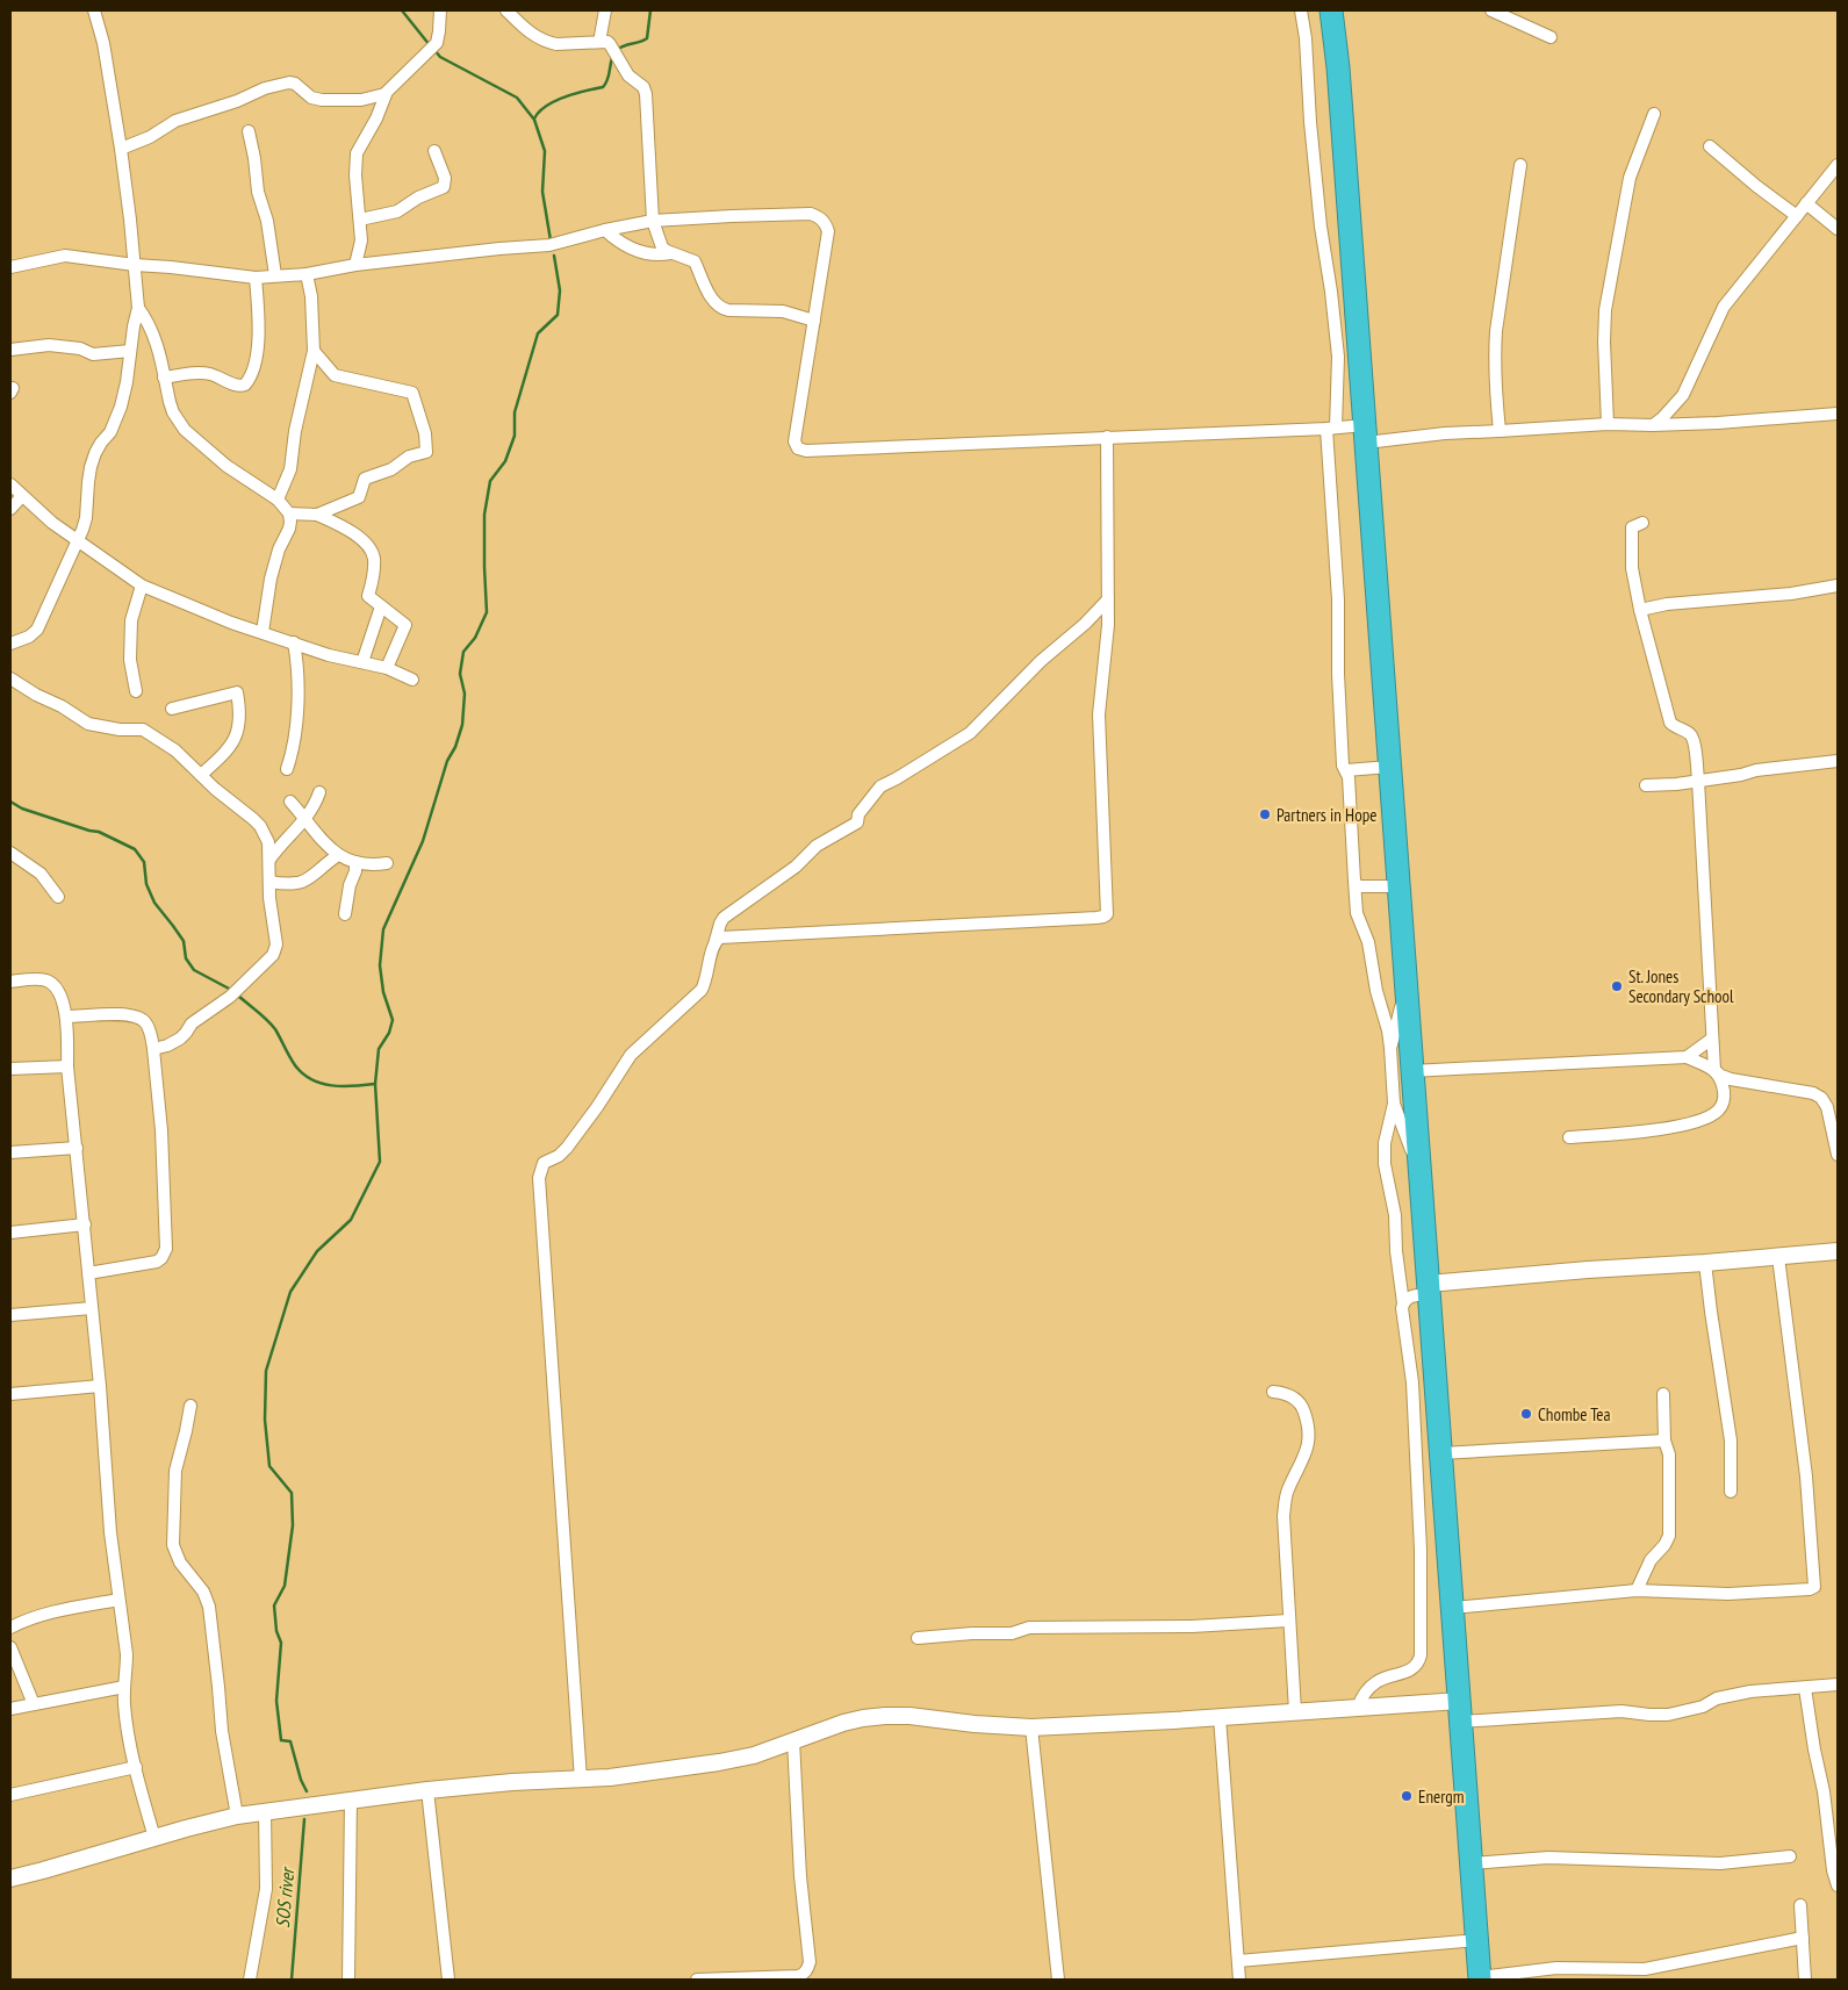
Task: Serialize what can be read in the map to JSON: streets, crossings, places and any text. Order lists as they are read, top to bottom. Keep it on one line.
{"water":["SOS river"],"places":["Partners in Hope","St. Jones Secondary School","Chombe Tea","Energm"]}
